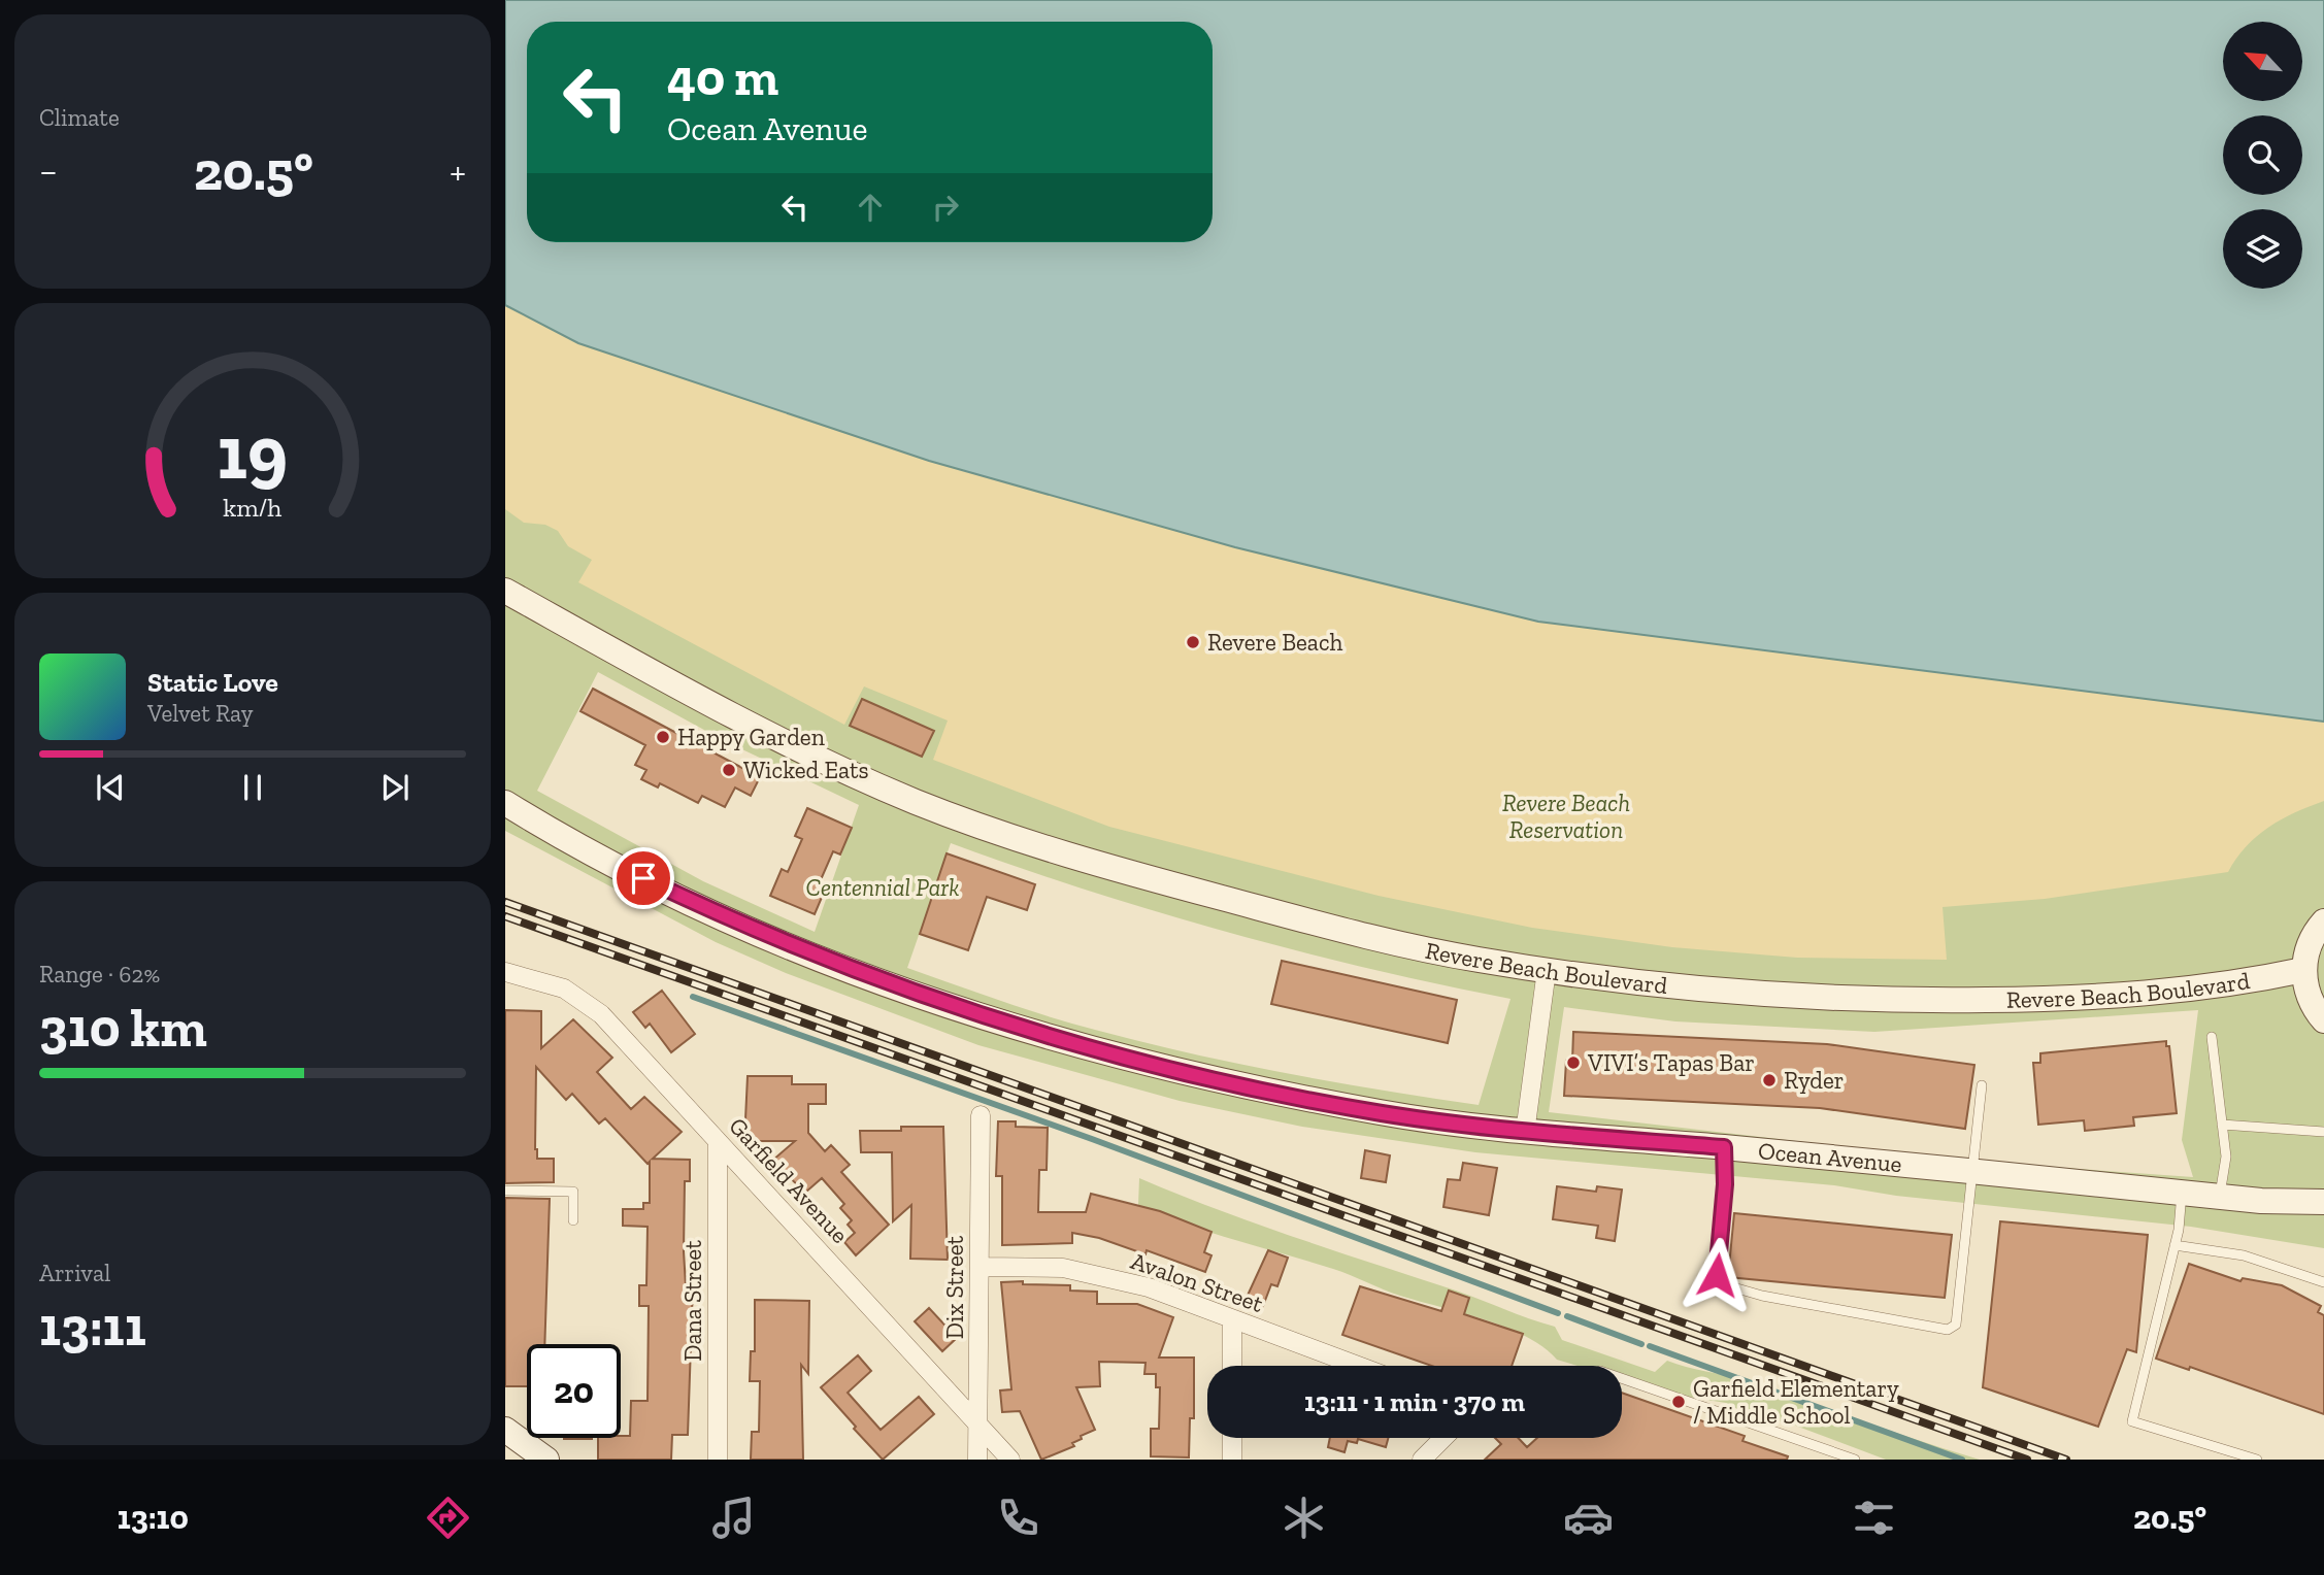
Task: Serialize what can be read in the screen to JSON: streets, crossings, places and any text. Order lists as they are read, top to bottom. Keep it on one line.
{"streets":{"main road":["Revere Beach Boulevard","Ocean Avenue"],"street":["Garfield Avenue","Avalon Street","Dix Street","Dana Street"]},"crossings":[["Garfield Avenue","Dix Street"],["Garfield Avenue","Dana Street"],["Avalon Street","Dix Street"]],"parks":["Revere Beach Reservation","Centennial Park"],"places":["Revere Beach","Happy Garden","Wicked Eats","VIVI’s Tapas Bar","Ryder","Garfield Elementary / Middle School"],"north":"top left","page":{"tile":["Climate",["Range · 62%","310 km"],["Arrival","13:11"]],"turn":["40 m","Ocean Avenue"],"heat":["−","20.5°","+"],"song":["Static Love","Velvet Ray"],"limit":"20","trip":"13:11 · 1 min · 370 m","tabs":["13:10","20.5°"],"gauge":["19","km/h"]}}
